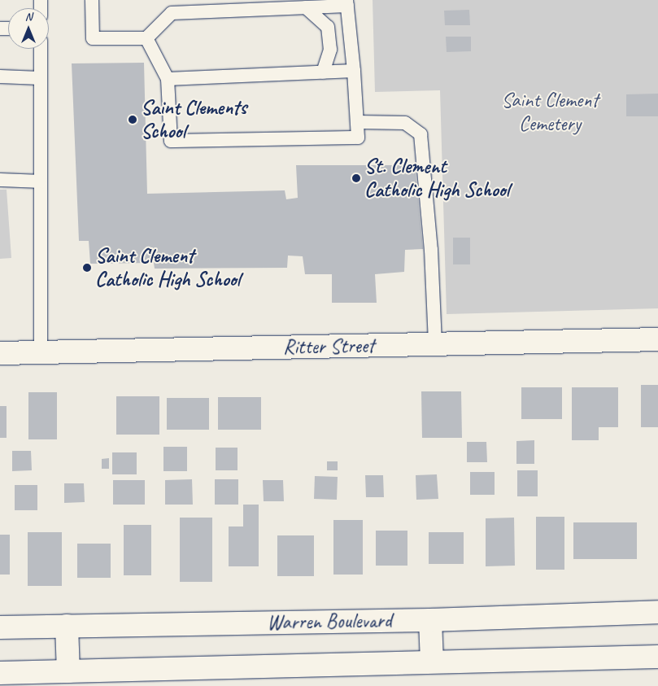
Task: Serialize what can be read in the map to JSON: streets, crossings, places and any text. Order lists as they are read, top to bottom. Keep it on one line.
{"streets":{"street":["Ritter Street","Warren Boulevard"]},"parks":["Saint Clement Cemetery"],"places":["Saint Clements School","St. Clement Catholic High School","Saint Clement Catholic High School"],"north":"top"}
